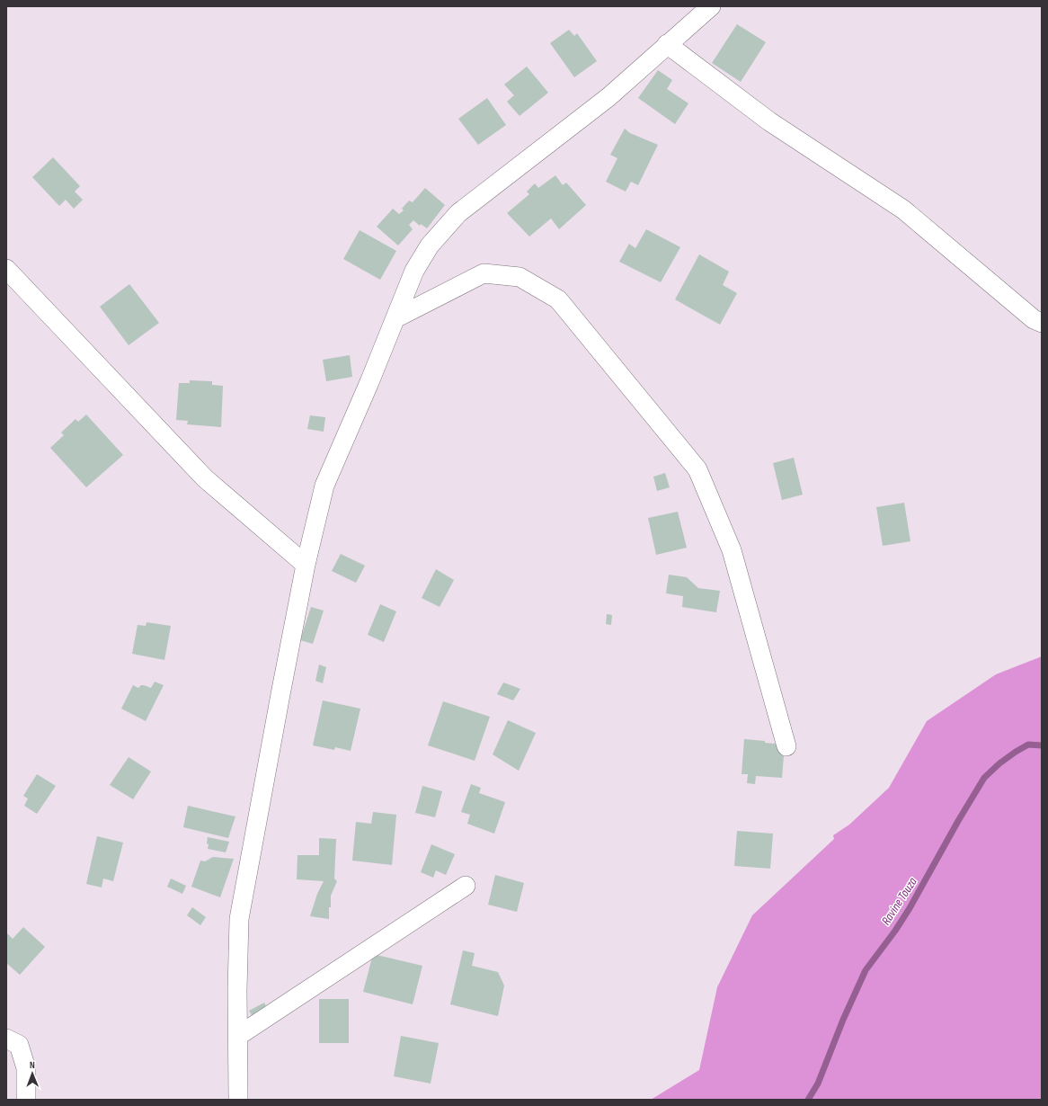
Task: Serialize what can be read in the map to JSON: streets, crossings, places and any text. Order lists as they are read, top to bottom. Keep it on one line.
{"water":["Ravine Touza"],"north":"top"}
